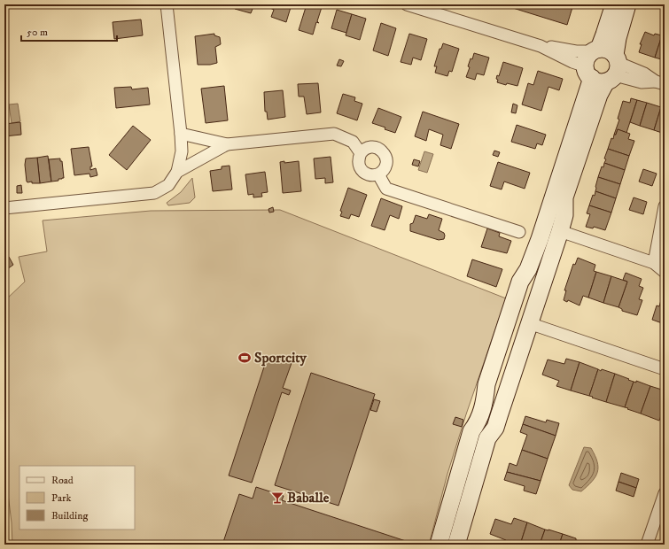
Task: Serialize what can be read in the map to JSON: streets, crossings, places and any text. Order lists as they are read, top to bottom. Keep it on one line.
{"places":{"sports":["Sportcity"],"bar":["Baballe"]},"legend":["Road","Park","Building"],"scale_bar":"50 m"}
